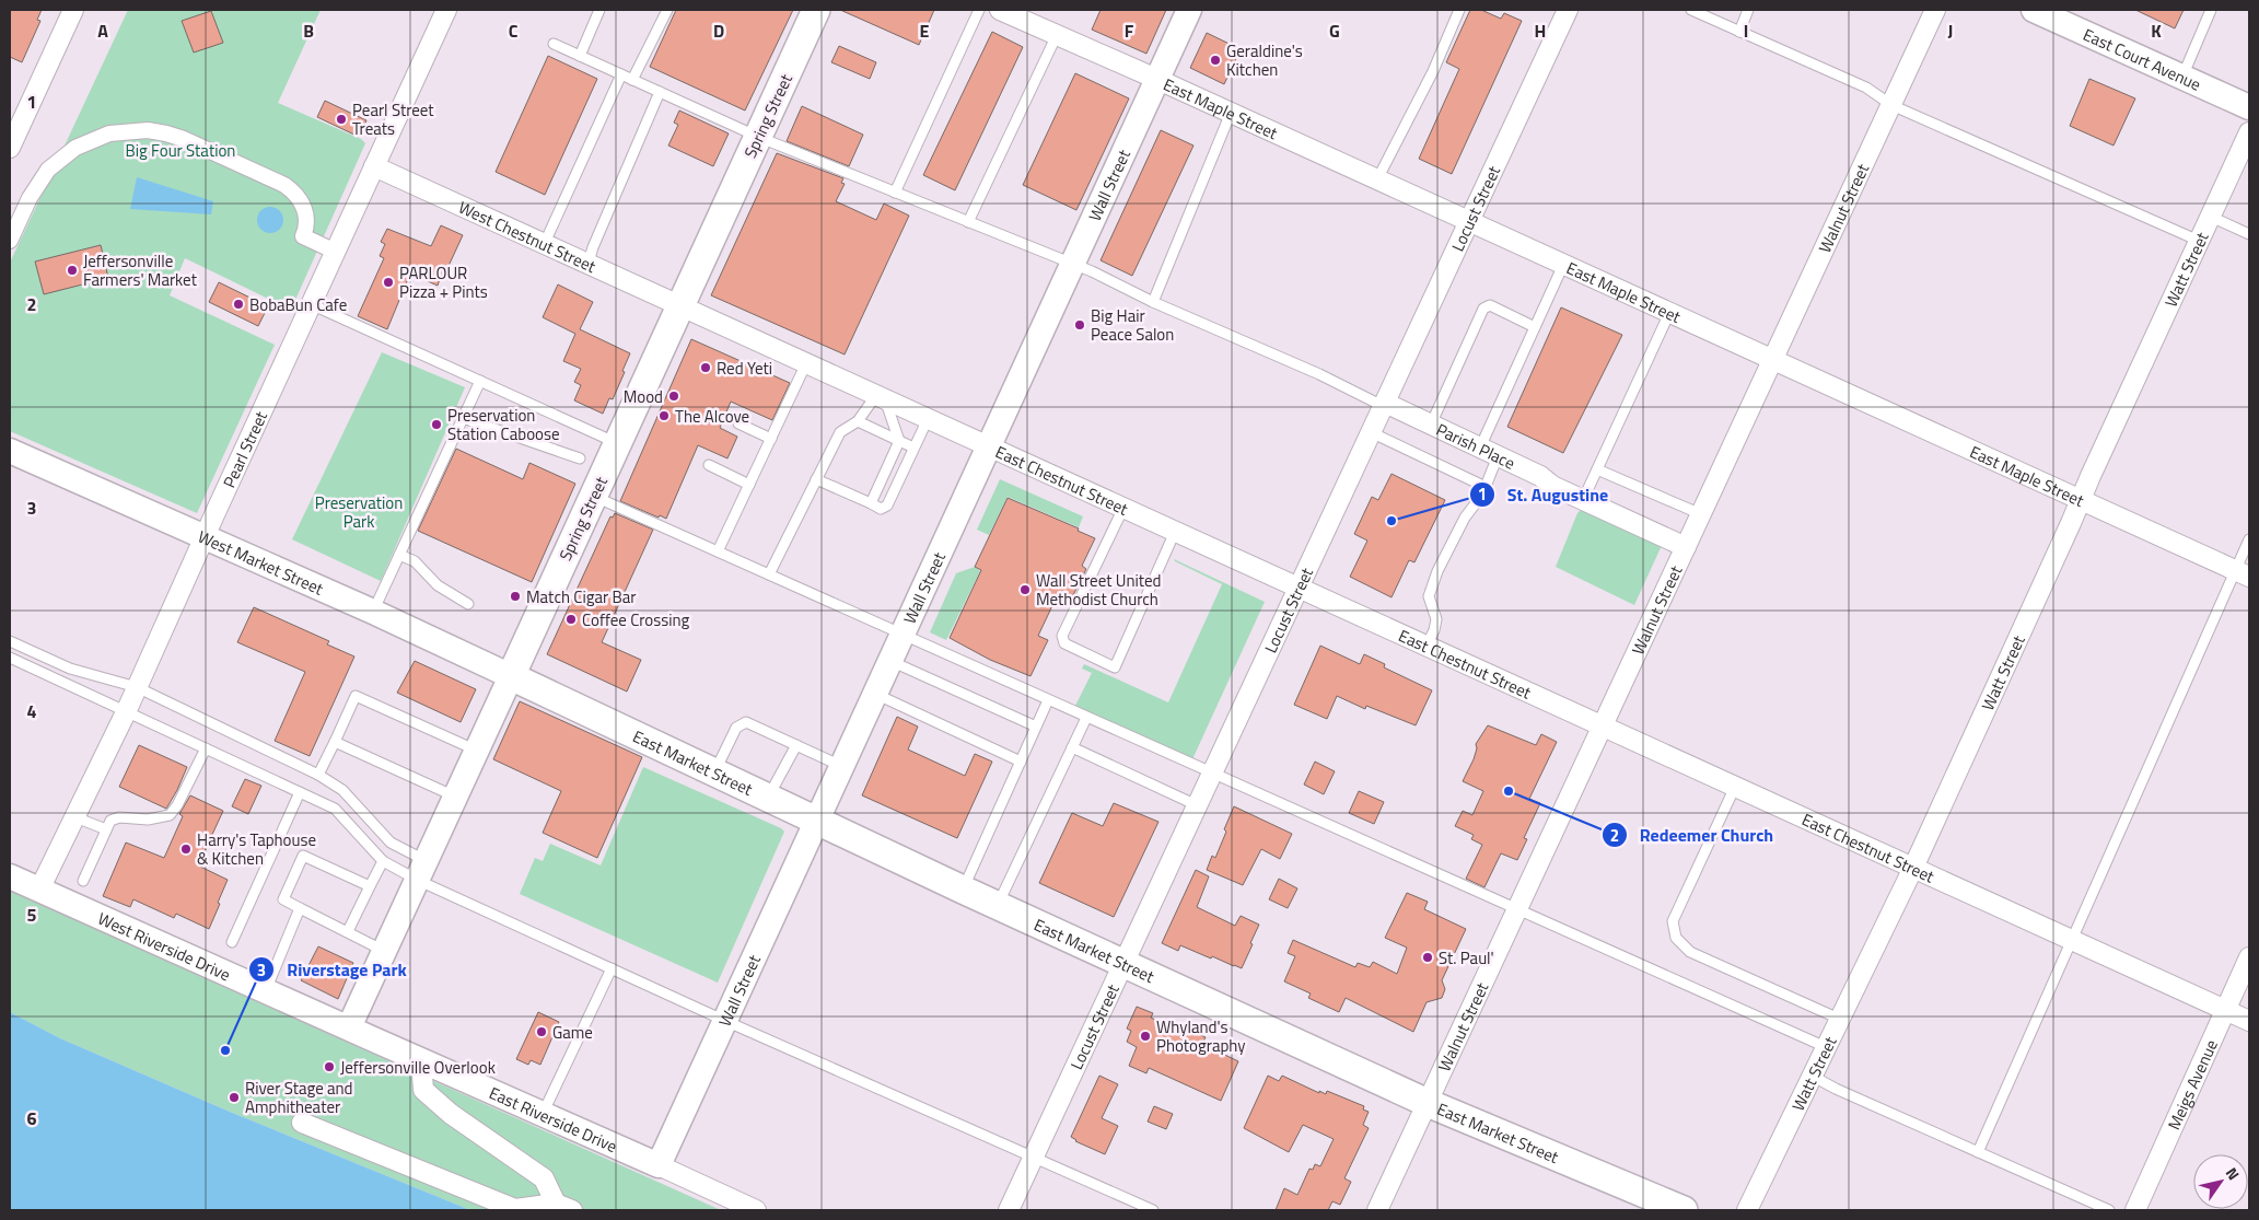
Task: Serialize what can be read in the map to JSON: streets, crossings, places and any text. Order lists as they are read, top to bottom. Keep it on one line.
{"streets":{"main road":["Spring Street","East Market Street"],"street":["East Court Avenue","East Maple Street","Wall Street","Locust Street","Walnut Street","West Chestnut Street","Watt Street","Parish Place","Pearl Street","East Chestnut Street","West Market Street","West Riverside Drive","Meigs Avenue","East Riverside Drive"]},"crossings":[["East Maple Street","Wall Street"],["East Maple Street","Locust Street"],["East Maple Street","Walnut Street"],["East Maple Street","Watt Street"],["Spring Street","West Chestnut Street"],["Spring Street","East Chestnut Street"],["Spring Street","West Market Street"],["Spring Street","East Market Street"],["Spring Street","West Riverside Drive"],["Spring Street","East Riverside Drive"],["Wall Street","East Chestnut Street"],["Wall Street","East Market Street"],["Wall Street","East Riverside Drive"],["Locust Street","Parish Place"],["Locust Street","East Chestnut Street"],["Locust Street","East Market Street"],["Walnut Street","Parish Place"],["Walnut Street","East Chestnut Street"],["Walnut Street","East Market Street"],["West Chestnut Street","Pearl Street"],["West Chestnut Street","East Chestnut Street"],["Watt Street","East Chestnut Street"],["Pearl Street","West Market Street"],["Pearl Street","West Riverside Drive"],["East Chestnut Street","Meigs Avenue"],["West Market Street","East Market Street"],["West Riverside Drive","East Riverside Drive"]],"parks":["Big Four Station","Preservation Park"],"places":["Geraldine's Kitchen","Pearl Street Treats","Jeffersonville Farmers' Market","PARLOUR Pizza + Pints","BobaBun Cafe","Big Hair Peace Salon","Red Yeti","Mood","The Alcove","Preservation Station Caboose","St. Augustine","Wall Street United Methodist Church","Match Cigar Bar","Coffee Crossing","Redeemer Church","Harry's Taphouse & Kitchen","St. Paul'","Game","Whyland's Photography","Riverstage Park","Jeffersonville Overlook","River Stage and Amphitheater"],"north":"top right","grid":{"columns":["A","B","C","D","E","F","G","H","I","J","K"],"rows":["1","2","3","4","5","6"]}}
